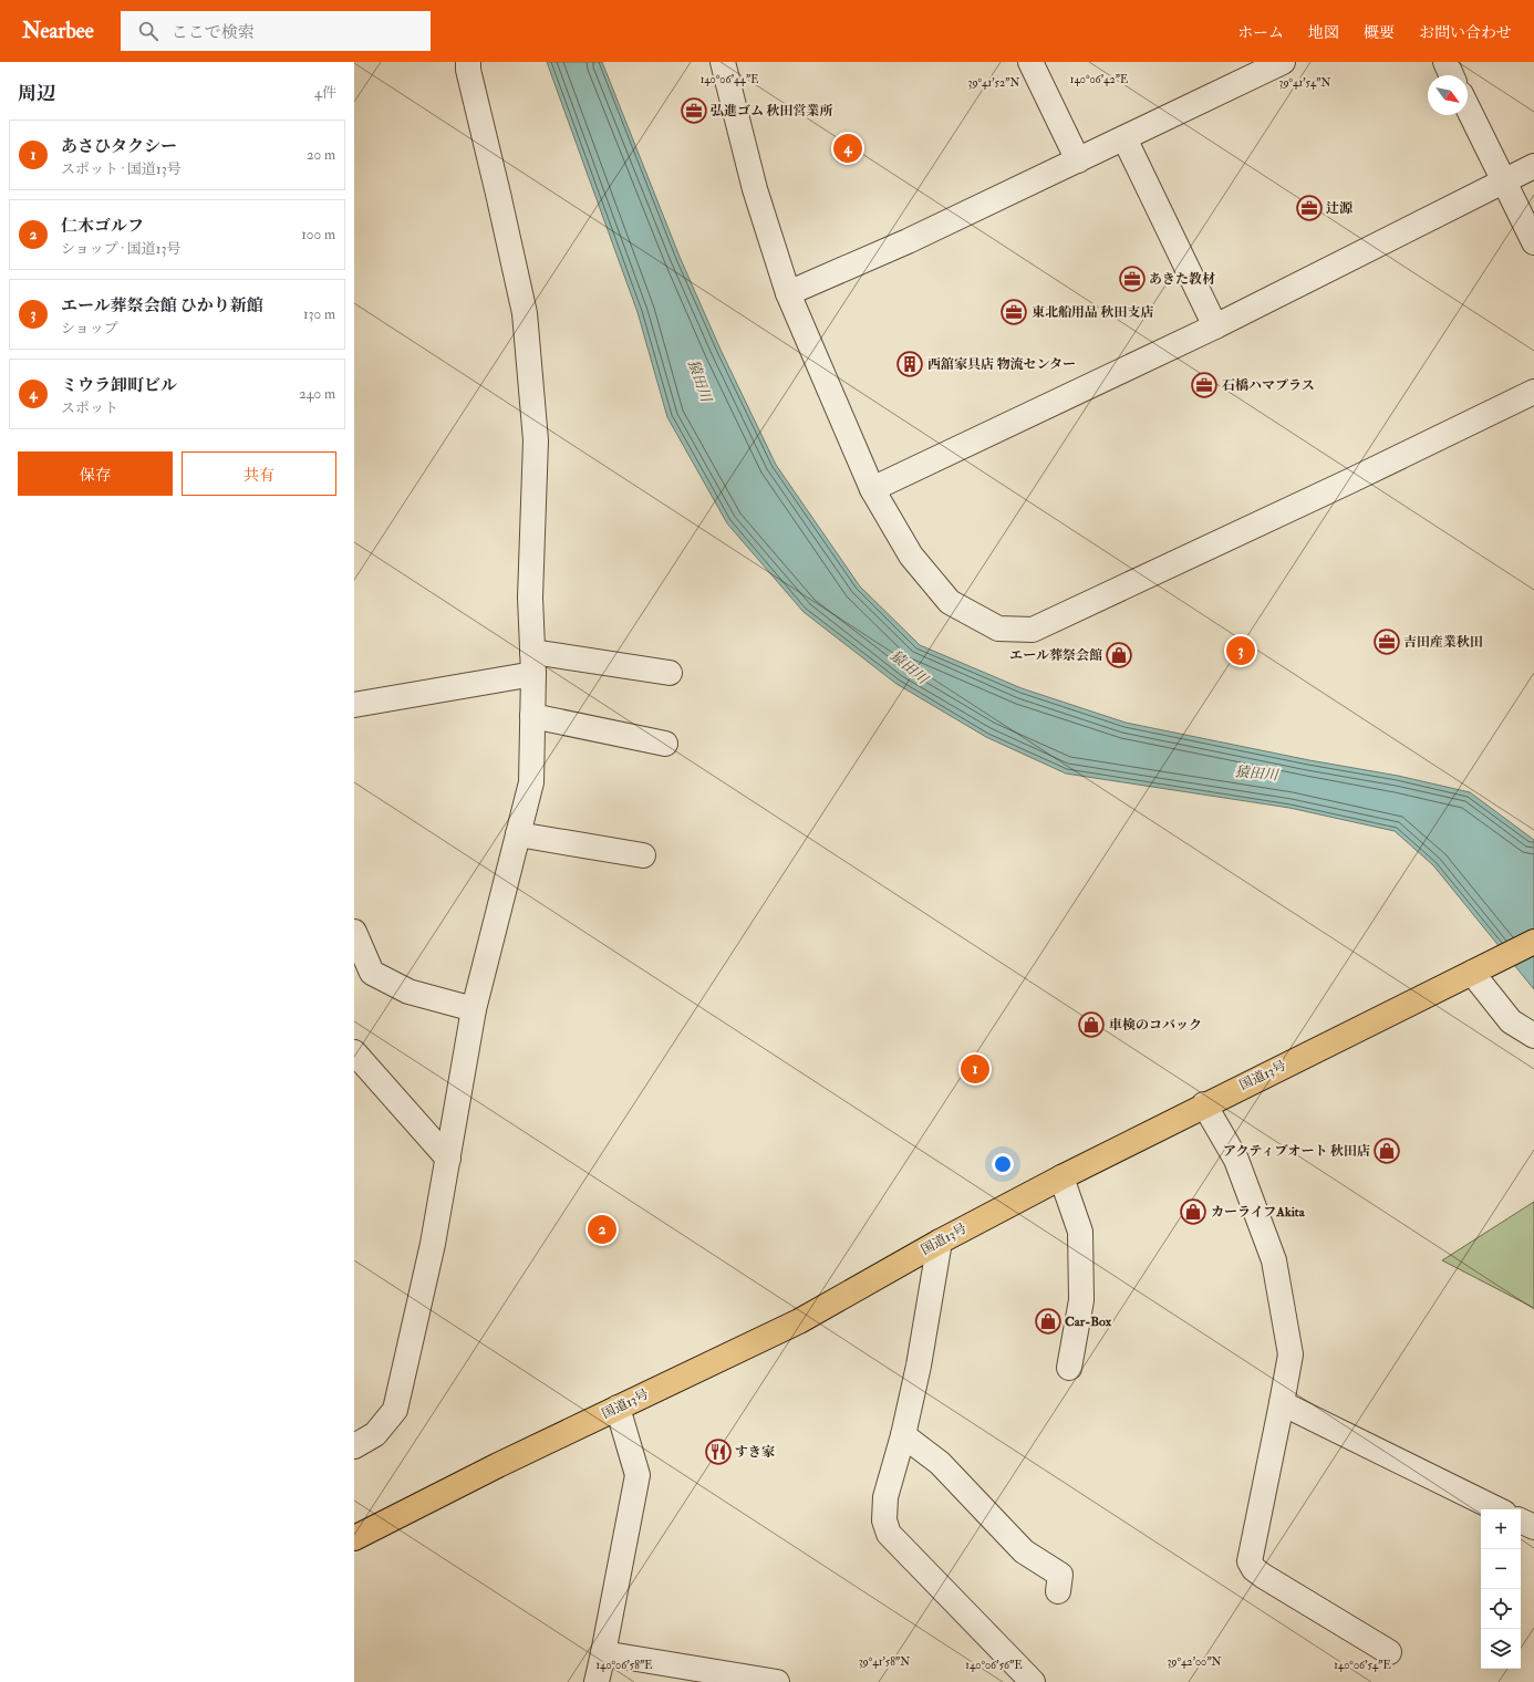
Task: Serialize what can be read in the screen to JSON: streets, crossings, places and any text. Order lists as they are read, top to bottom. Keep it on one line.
{"streets":{"highway":["国道13号"]},"water":["猿田川"],"places":{"office":["弘進ゴム 秋田営業所","辻源","あきた教材","東北船用品 秋田支店","石橋ハマプラス","吉田産業秋田"],"building":["西舘家具店 物流センター"],"shop":["エール葬祭会館","車検のコバック","アクティブオート 秋田店","カーライフAkita","Car-Box"],"restaurant":["すき家"]},"north":"bottom right","page":{"header":"Nearbee","search":"ここで検索","nav":["ホーム","地図","概要","お問い合わせ"],"heading":["周辺","4件"],"list":[{"mark":"1","name":"あさひタクシー","note":"スポット · 国道13号","value":"20 m"},{"mark":"2","name":"仁木ゴルフ","note":"ショップ · 国道13号","value":"100 m"},{"mark":"3","name":"エール葬祭会館 ひかり新館","note":"ショップ","value":"130 m"},{"mark":"4","name":"ミウラ卸町ビル","note":"スポット","value":"240 m"}],"pins":["4","3","1","2"],"buttons":["保存","共有"],"map_buttons":["+","−"]},"coordinates":["140°06'44\"E","140°06'42\"E","39°41'52\"N","39°41'54\"N","39°41'58\"N","39°42'00\"N","140°06'58\"E","140°06'56\"E","140°06'54\"E"]}
